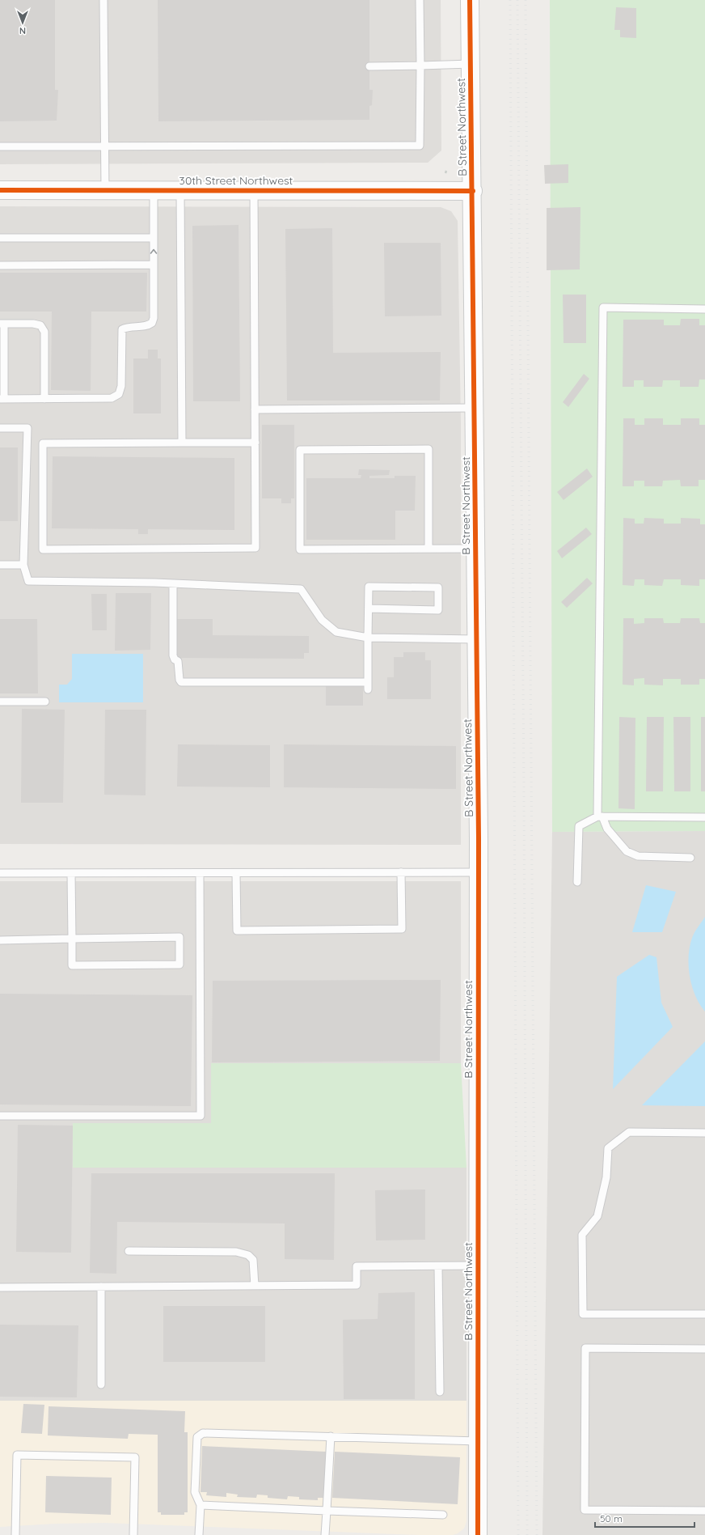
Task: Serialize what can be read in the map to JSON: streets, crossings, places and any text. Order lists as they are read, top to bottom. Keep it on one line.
{"streets":{"street":["B Street Northwest","30th Street Northwest"]},"crossings":[["B Street Northwest","30th Street Northwest"]],"scale_bar":"50 m","north":"bottom"}
